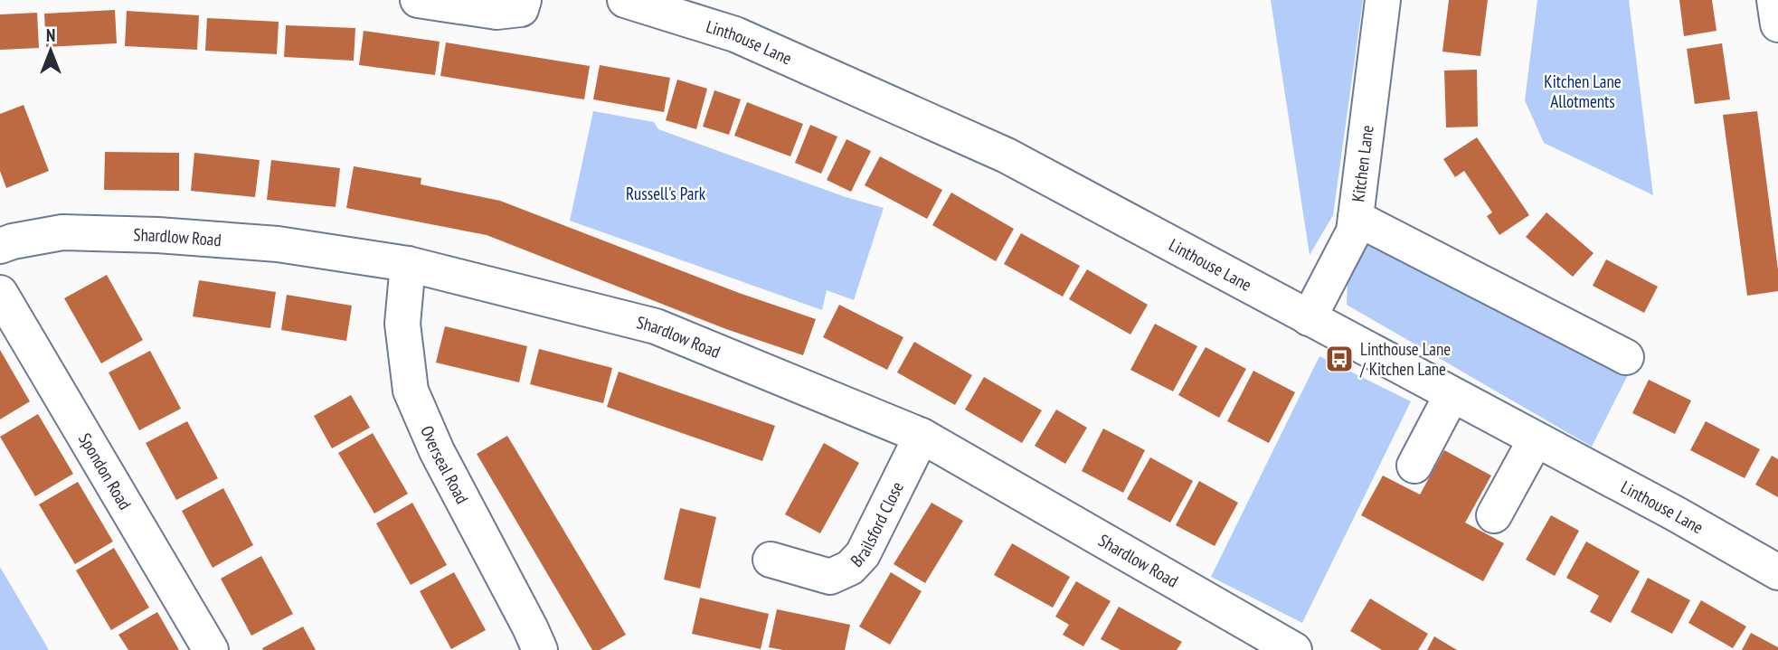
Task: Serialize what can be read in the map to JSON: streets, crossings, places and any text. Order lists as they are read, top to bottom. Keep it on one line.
{"streets":{"street":["Linthouse Lane","Kitchen Lane","Shardlow Road","Overseal Road","Spondon Road","Brailsford Close"]},"crossings":[["Linthouse Lane","Kitchen Lane"],["Shardlow Road","Overseal Road"],["Shardlow Road","Brailsford Close"]],"parks":["Kitchen Lane Allotments","Russell's Park"],"places":{"bus stop":["Linthouse Lane / Kitchen Lane"]},"north":"top"}
